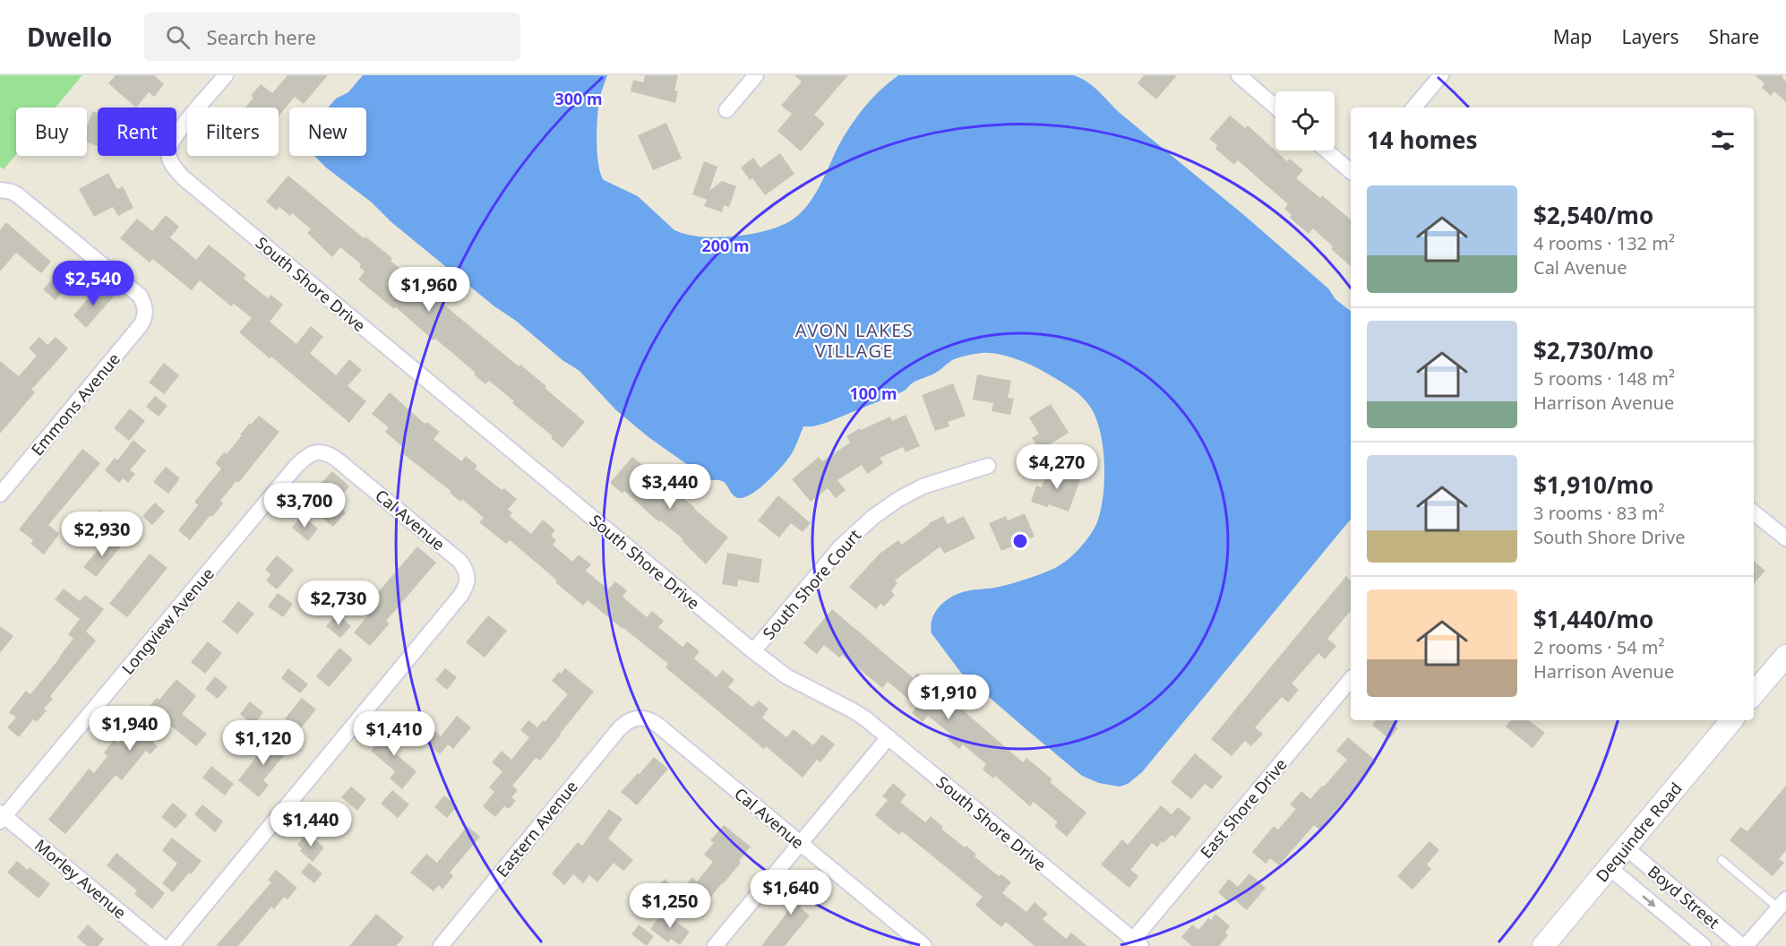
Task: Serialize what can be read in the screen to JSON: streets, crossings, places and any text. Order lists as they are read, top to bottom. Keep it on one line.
{"streets":{"main road":["Dequindre Road"],"street":["South Shore Drive","Emmons Avenue","Cal Avenue","South Shore Court","Longview Avenue","East Shore Drive","Eastern Avenue","Morley Avenue","Boyd Street"]},"crossings":[["South Shore Drive","South Shore Court"],["South Shore Drive","East Shore Drive"],["Cal Avenue","Longview Avenue"],["Cal Avenue","Eastern Avenue"],["Longview Avenue","Morley Avenue"],["Dequindre Road","Boyd Street"]],"districts":["AVON LAKES VILLAGE"],"page":{"header":"Dwello","search":"Search here","nav":["Map","Layers","Share"],"chip":["Buy","Rent","Filters","New"],"heading":"14 homes","list":[{"name":"$2,540/mo","note":"4 rooms · 132 m² · Cal Avenue"},{"name":"$2,730/mo","note":"5 rooms · 148 m² · Harrison Avenue"},{"name":"$1,910/mo","note":"3 rooms · 83 m² · South Shore Drive"},{"name":"$1,440/mo","note":"2 rooms · 54 m² · Harrison Avenue"}],"price":["$2,540","$1,960","$4,270","$3,440","$3,700","$2,930","$2,730","$1,910","$1,940","$1,410","$1,120","$1,440","$1,640","$1,250"]},"rings":["300 m","200 m","100 m"]}
